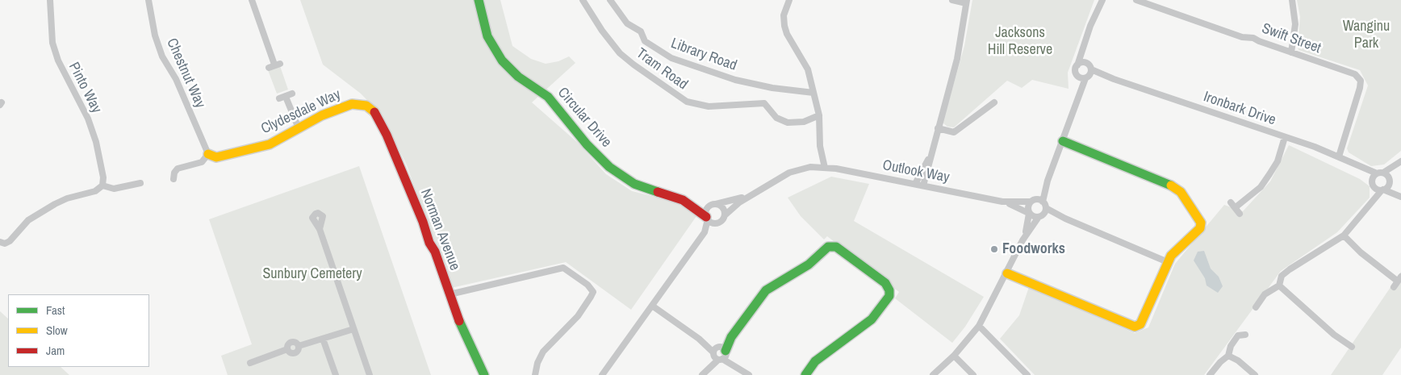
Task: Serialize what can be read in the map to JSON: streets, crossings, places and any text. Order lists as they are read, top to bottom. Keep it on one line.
{"streets":{"street":["Swift Street","Library Road","Tram Road","Chestnut Way","Pinto Way","Ironbark Drive","Clydesdale Way","Circular Drive","Outlook Way","Norman Avenue"]},"crossings":[["Swift Street","Ironbark Drive"],["Chestnut Way","Clydesdale Way"],["Clydesdale Way","Norman Avenue"],["Circular Drive","Outlook Way"]],"parks":["Wanginu Park","Jacksons Hill Reserve","Sunbury Cemetery"],"places":["Foodworks"],"legend":["Fast","Slow","Jam"]}
